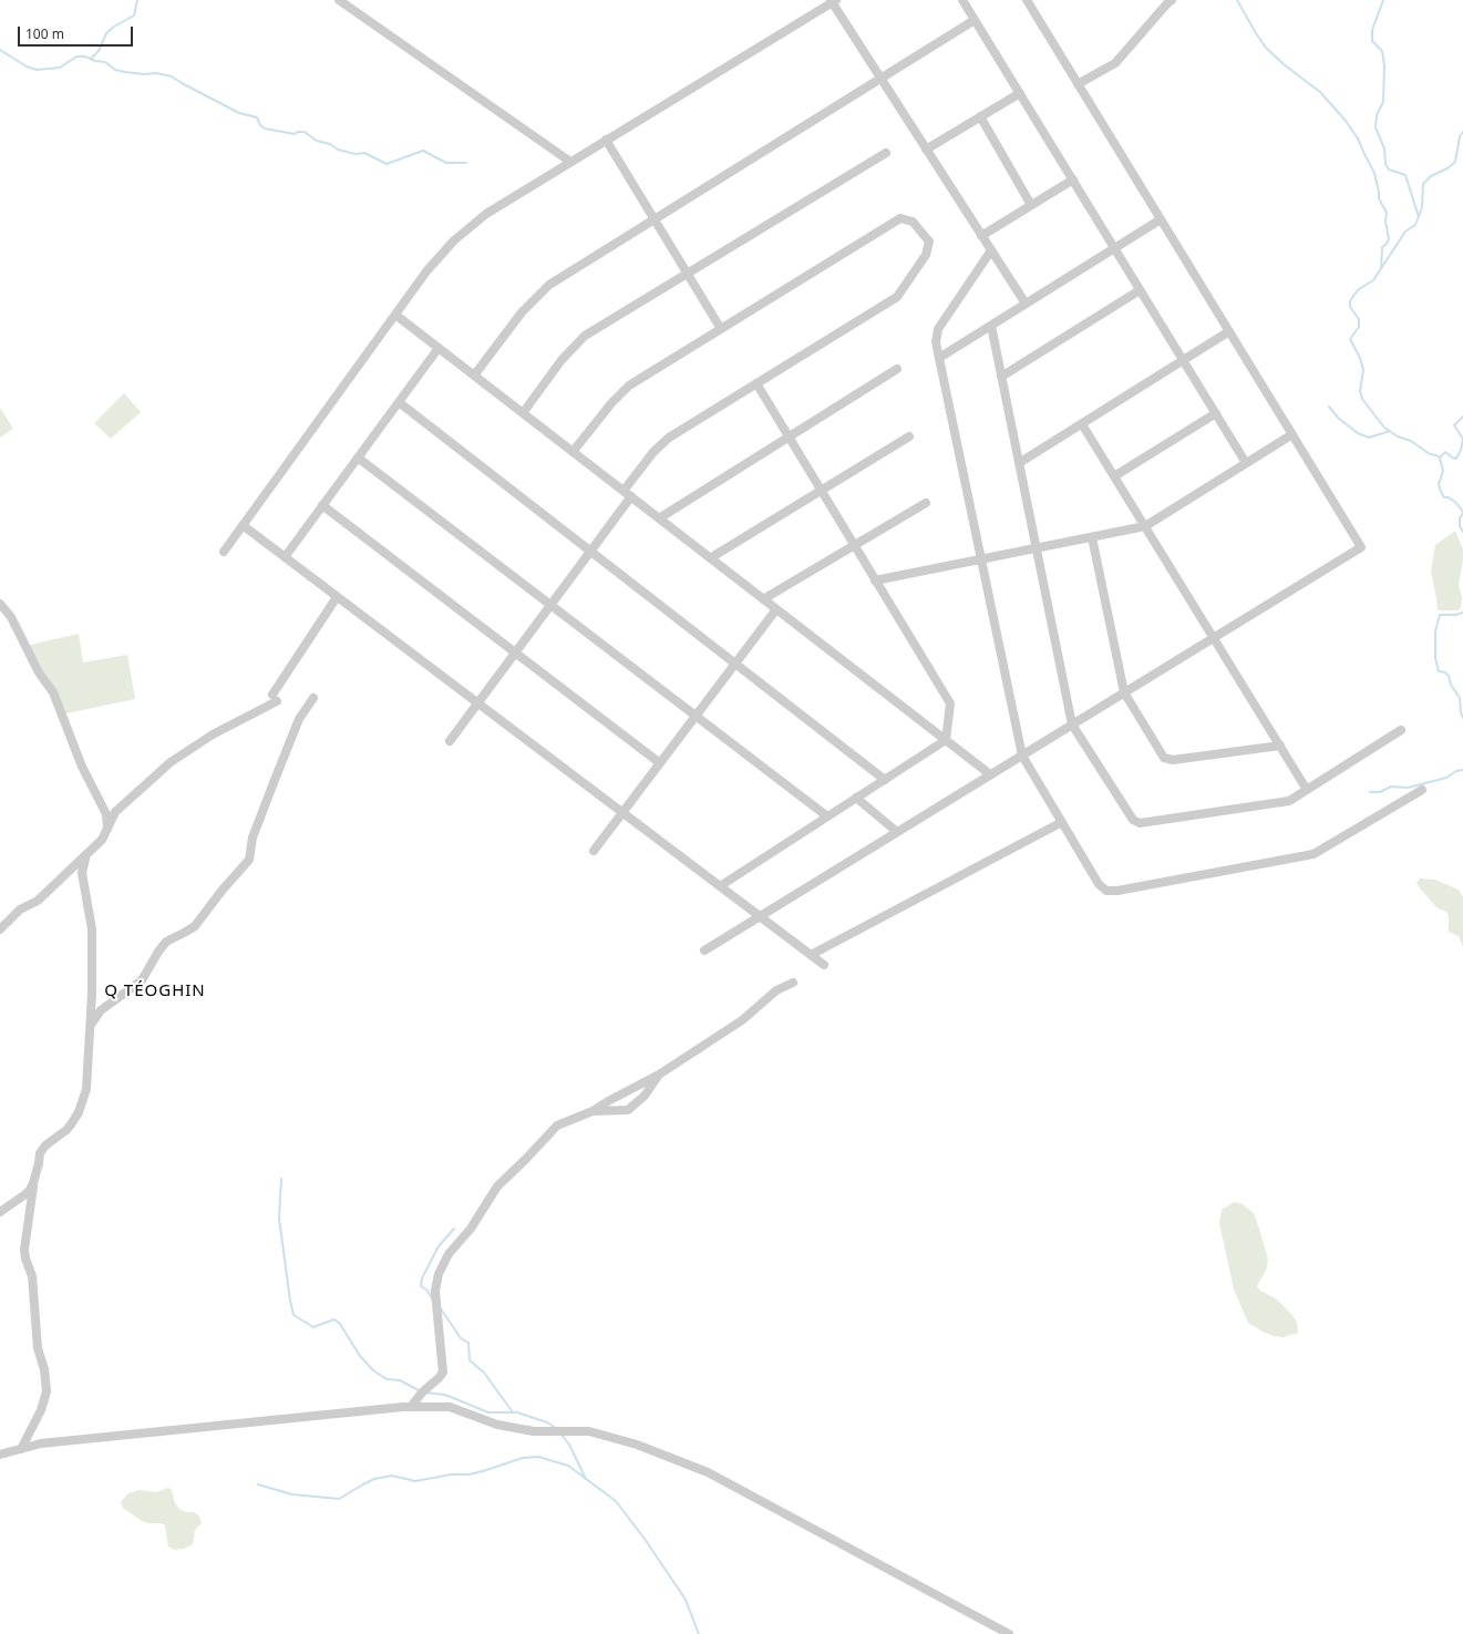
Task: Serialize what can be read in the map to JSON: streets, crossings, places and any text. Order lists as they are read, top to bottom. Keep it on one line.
{"districts":["Q TÉOGHIN"],"scale_bar":"100 m"}
